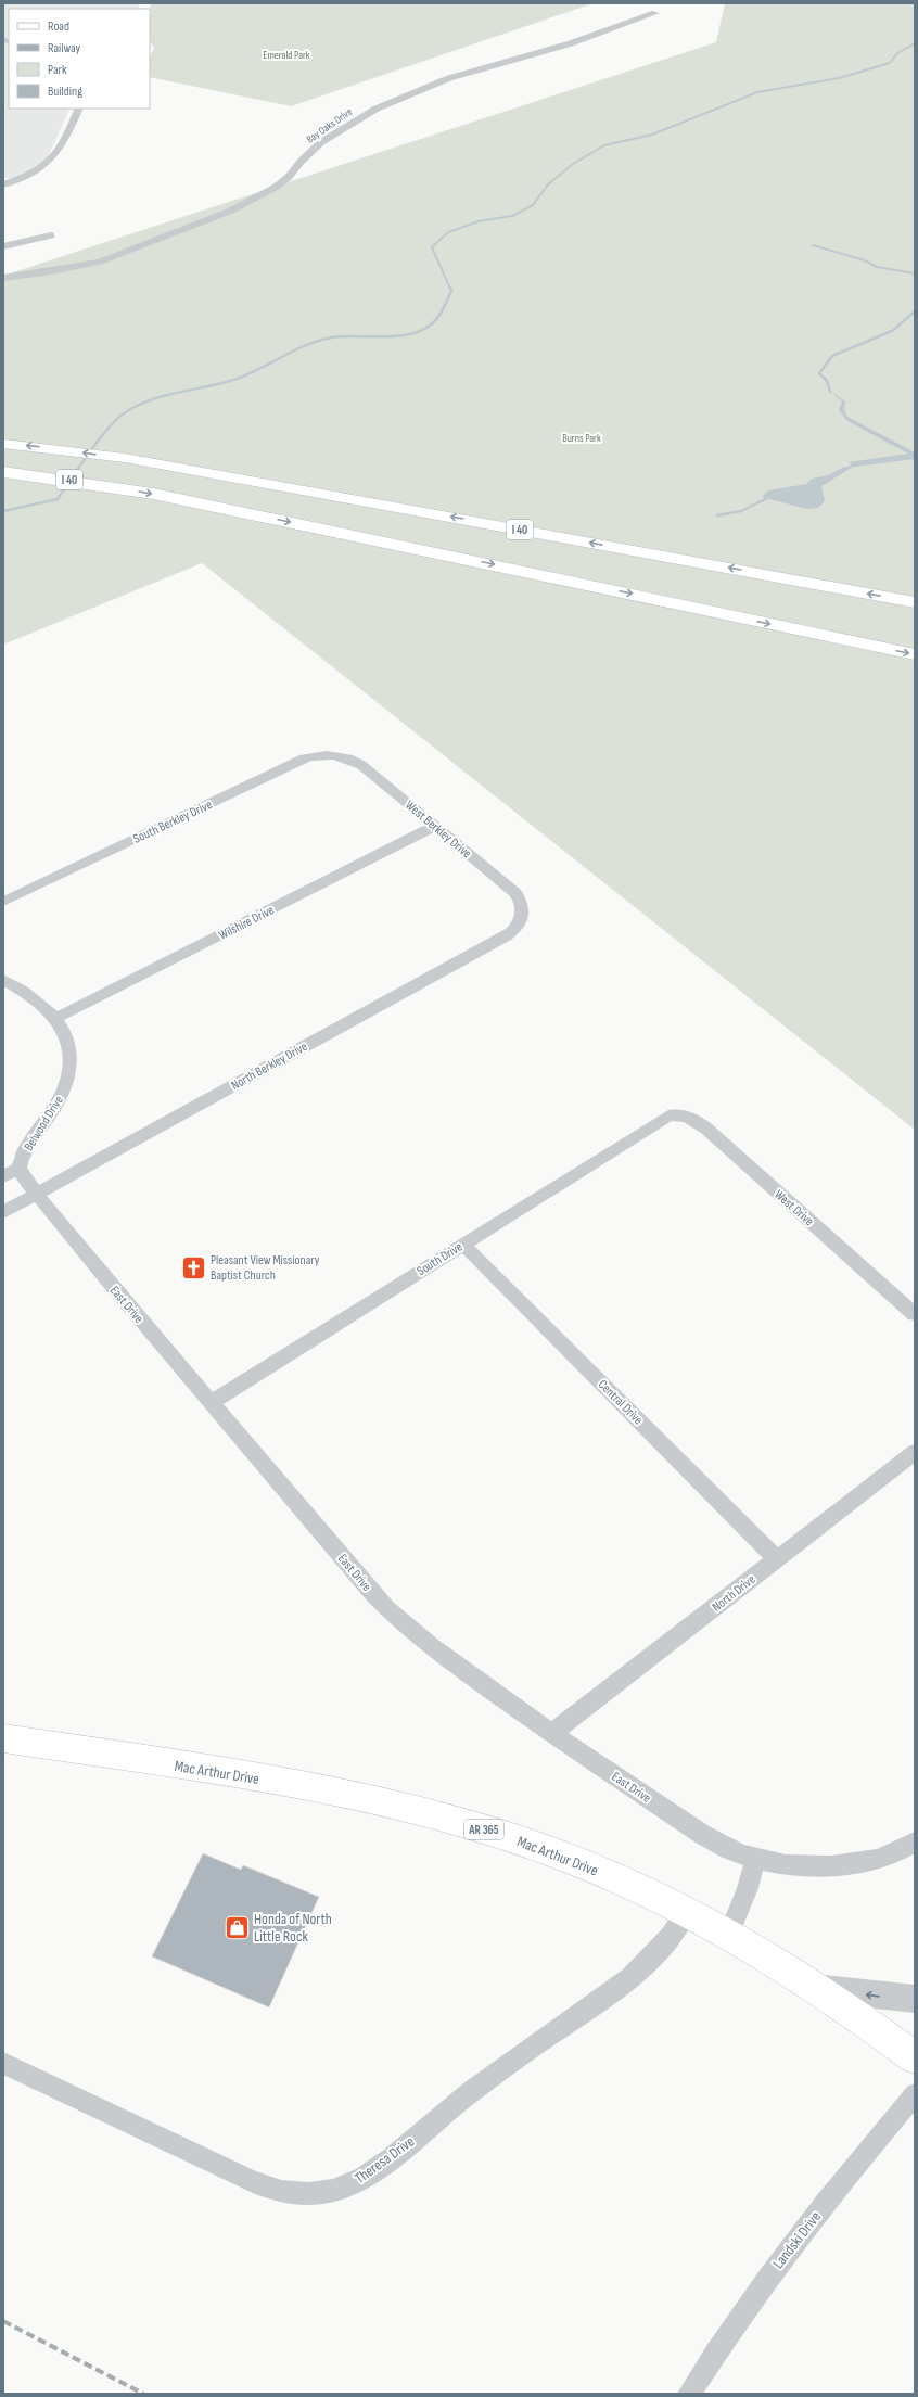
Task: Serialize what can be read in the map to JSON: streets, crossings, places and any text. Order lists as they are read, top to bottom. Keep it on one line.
{"streets":{"main road":["I 40","Mac Arthur Drive","AR 365"],"street":["Bay Oaks Drive","South Berkley Drive","West Berkley Drive","Wilshire Drive","North Berkley Drive","Belwood Drive","West Drive","South Drive","East Drive","Central Drive","North Drive","Theresa Drive","Landski Drive"]},"crossings":[["South Berkley Drive","West Berkley Drive"],["West Berkley Drive","Wilshire Drive"],["West Berkley Drive","North Berkley Drive"],["Wilshire Drive","Belwood Drive"],["North Berkley Drive","Belwood Drive"],["North Berkley Drive","East Drive"],["Belwood Drive","East Drive"],["West Drive","South Drive"],["South Drive","East Drive"],["South Drive","Central Drive"],["East Drive","North Drive"],["Central Drive","North Drive"],["Mac Arthur Drive","Theresa Drive"]],"parks":["Emerald Park","Burns Park"],"places":{"church":["Pleasant View Missionary Baptist Church"],"shop":["Honda of North Little Rock"]},"legend":["Road","Railway","Park","Building"]}
